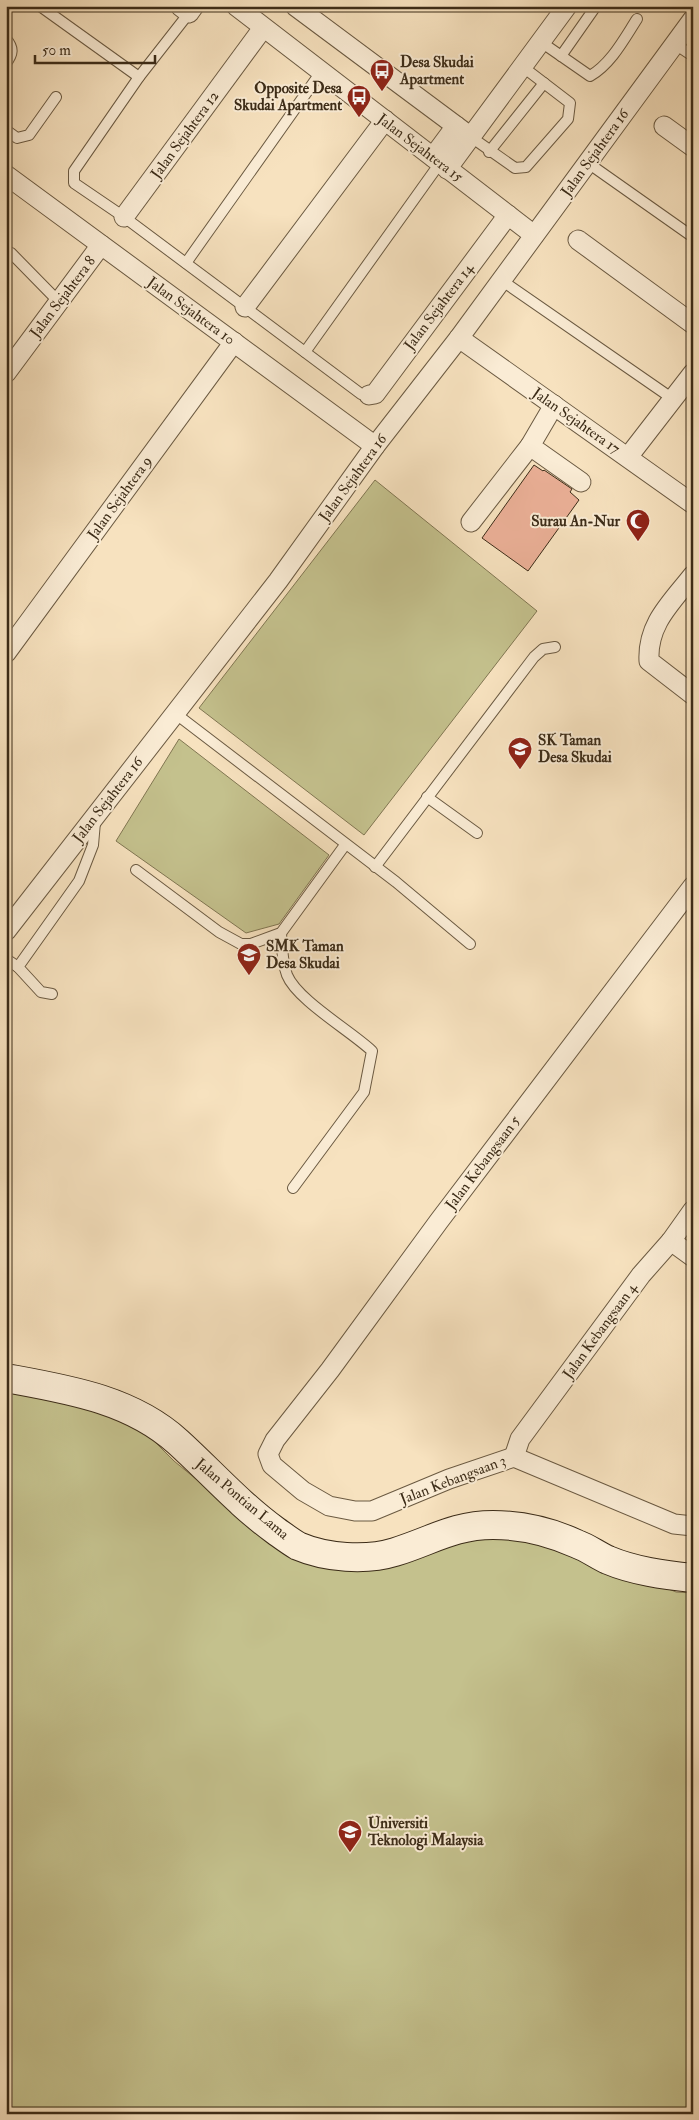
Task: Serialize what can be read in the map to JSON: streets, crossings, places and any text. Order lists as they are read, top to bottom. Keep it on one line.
{"streets":{"street":["Jalan Sejahtera 12","Jalan Sejahtera 15","Jalan Sejahtera 16","Jalan Sejahtera 8","Jalan Sejahtera 14","Jalan Sejahtera 10","Jalan Sejahtera 17","Jalan Sejahtera 9","Jalan Kebangsaan 5","Jalan Kebangsaan 4","Jalan Kebangsaan 3","Jalan Pontian Lama"]},"crossings":[["Jalan Sejahtera 12","Jalan Sejahtera 15"],["Jalan Sejahtera 15","Jalan Sejahtera 16"],["Jalan Sejahtera 15","Jalan Sejahtera 14"],["Jalan Sejahtera 16","Jalan Sejahtera 10"],["Jalan Sejahtera 16","Jalan Sejahtera 17"],["Jalan Sejahtera 8","Jalan Sejahtera 10"],["Jalan Sejahtera 10","Jalan Sejahtera 9"],["Jalan Kebangsaan 5","Jalan Kebangsaan 3"],["Jalan Kebangsaan 4","Jalan Kebangsaan 3"]],"places":{"bus stop":["Desa Skudai Apartment","Opposite Desa Skudai Apartment"],"mosque":["Surau An-Nur"],"school or university":["SK Taman Desa Skudai","SMK Taman Desa Skudai","Universiti Teknologi Malaysia"]},"scale_bar":"50 m"}
